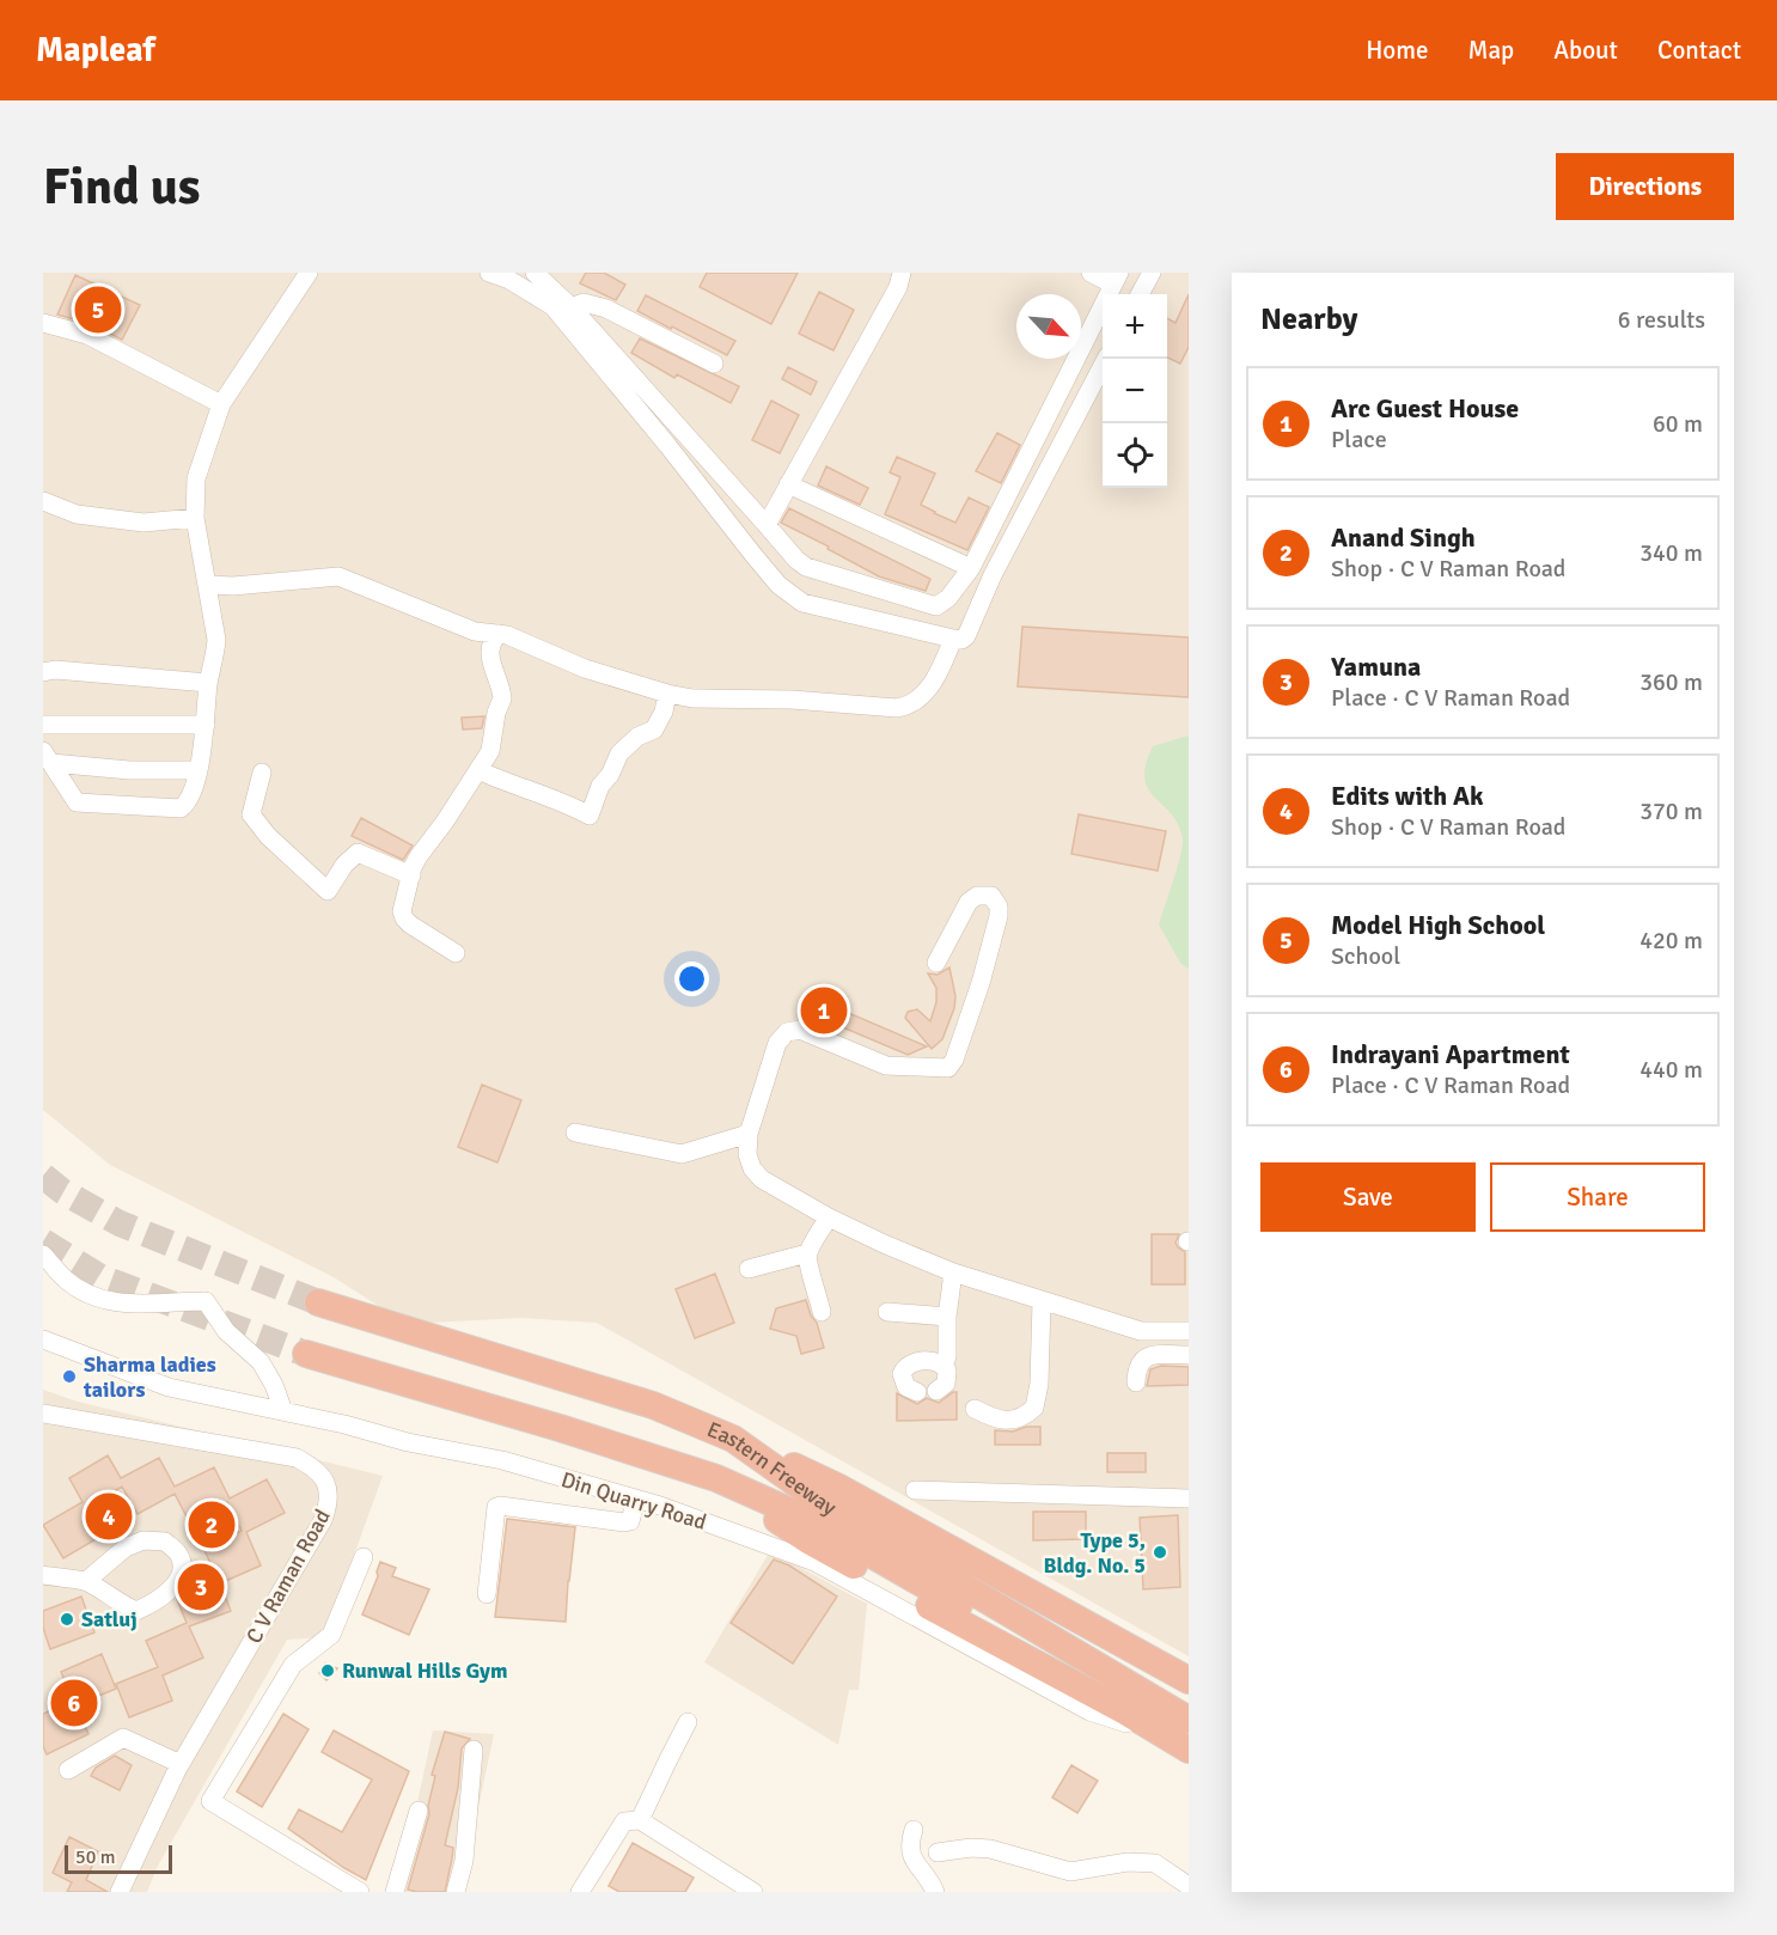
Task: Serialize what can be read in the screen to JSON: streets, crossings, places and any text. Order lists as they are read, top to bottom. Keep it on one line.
{"streets":{"highway":["Eastern Freeway"],"street":["Din Quarry Road","C V Raman Road"]},"places":["Sharma ladies tailors","Type 5, Bldg. No. 5","Satluj","Runwal Hills Gym"],"scale_bar":"50 m","north":"bottom right","page":{"header":"Mapleaf","nav":["Home","Map","About","Contact"],"buttons":["Directions",["Save","Share"]],"title":"Find us","heading":["Nearby","6 results"],"pins":["5","1","4","2","3","6"],"map_buttons":["+","−"],"list":[{"mark":"1","name":"Arc Guest House","note":"Place","value":"60 m"},{"mark":"2","name":"Anand Singh","note":"Shop · C V Raman Road","value":"340 m"},{"mark":"3","name":"Yamuna","note":"Place · C V Raman Road","value":"360 m"},{"mark":"4","name":"Edits with Ak","note":"Shop · C V Raman Road","value":"370 m"},{"mark":"5","name":"Model High School","note":"School","value":"420 m"},{"mark":"6","name":"Indrayani Apartment","note":"Place · C V Raman Road","value":"440 m"}],"scale":"50 m"}}
